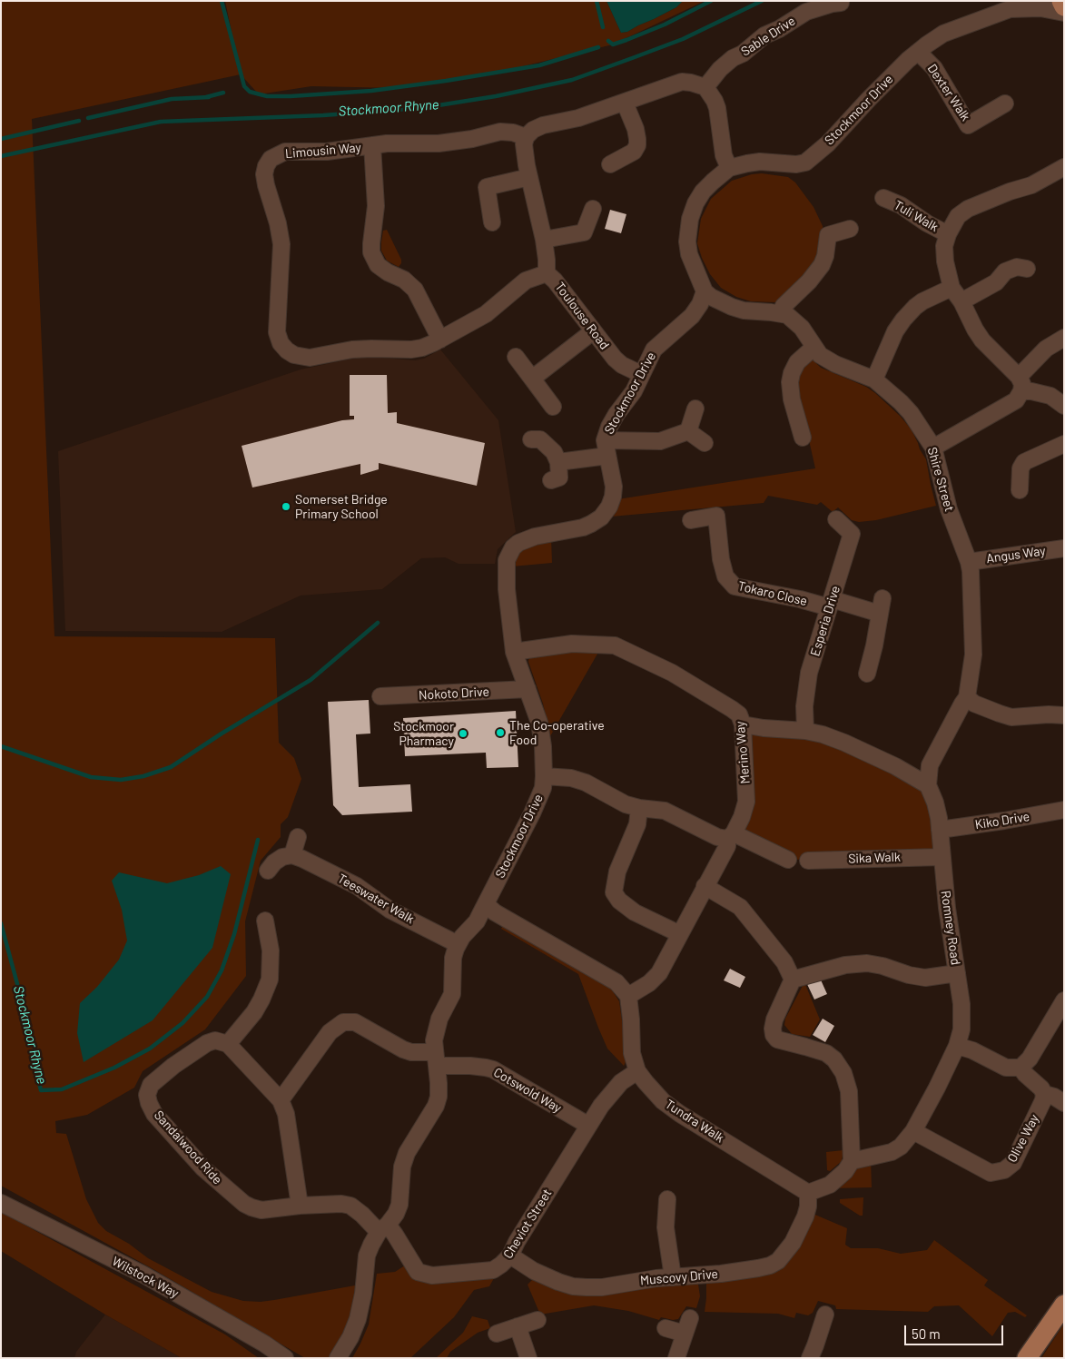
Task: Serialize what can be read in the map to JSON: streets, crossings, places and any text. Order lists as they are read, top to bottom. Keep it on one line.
{"streets":{"street":["Sable Drive","Dexter Walk","Stockmoor Drive","Limousin Way","Tuli Walk","Toulouse Road","Shire Street","Angus Way","Tokaro Close","Esperia Drive","Nokoto Drive","Merino Way","Kiko Drive","Sika Walk","Teeswater Walk","Romney Road","Cotswold Way","Tundra Walk","Olive Way","Sandalwood Ride","Cheviot Street","Wilstock Way","Muscovy Drive"]},"crossings":[["Dexter Walk","Stockmoor Drive"],["Stockmoor Drive","Toulouse Road"],["Stockmoor Drive","Shire Street"],["Stockmoor Drive","Nokoto Drive"],["Stockmoor Drive","Merino Way"],["Stockmoor Drive","Teeswater Walk"],["Limousin Way","Toulouse Road"],["Shire Street","Angus Way"],["Shire Street","Romney Road"],["Tokaro Close","Esperia Drive"],["Merino Way","Tundra Walk"],["Kiko Drive","Romney Road"],["Sika Walk","Romney Road"],["Romney Road","Olive Way"],["Cotswold Way","Cheviot Street"],["Tundra Walk","Cheviot Street"],["Tundra Walk","Muscovy Drive"],["Sandalwood Ride","Cheviot Street"],["Cheviot Street","Muscovy Drive"]],"water":["Stockmoor Rhyne"],"places":["Somerset Bridge Primary School","The Co-operative Food","Stockmoor Pharmacy"],"scale_bar":"50 m"}
